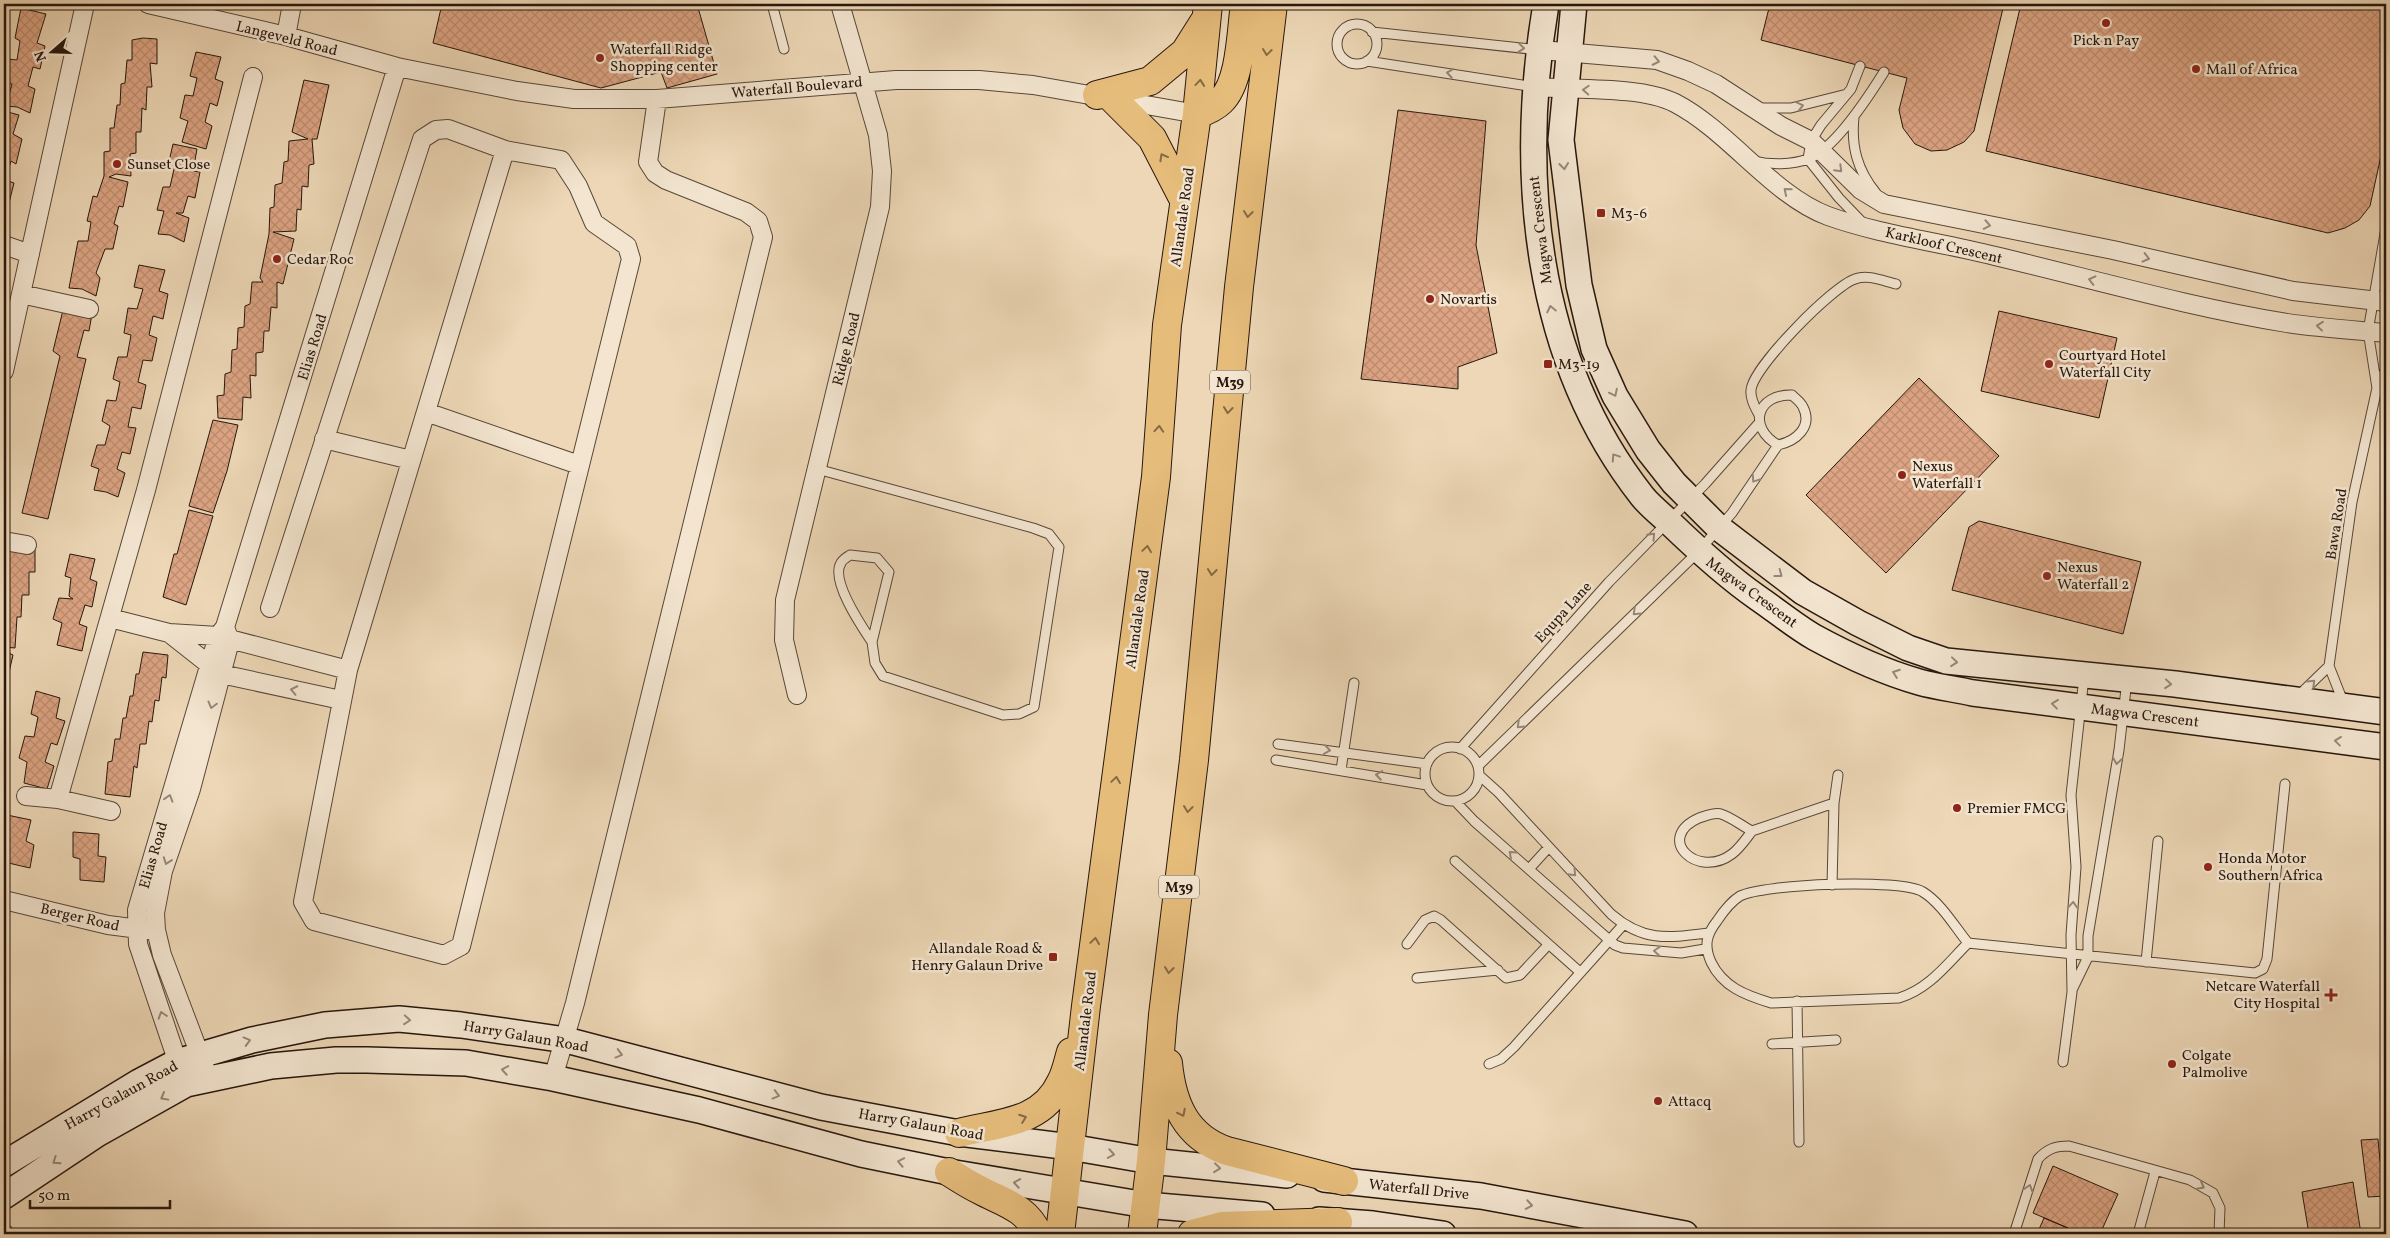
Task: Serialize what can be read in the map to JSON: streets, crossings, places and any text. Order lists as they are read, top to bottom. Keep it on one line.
{"streets":{"main road":["Allandale Road","Magwa Crescent","M39","Harry Galaun Road","Waterfall Drive"],"street":["Langeveld Road","Waterfall Boulevard","Karkloof Crescent","Elias Road","Ridge Road","Berger Road"],"lane":["Bawa Road","Equpa Lane"]},"crossings":[["Langeveld Road","Waterfall Boulevard"],["Langeveld Road","Elias Road"],["Waterfall Boulevard","Allandale Road"],["Waterfall Boulevard","Elias Road"],["Waterfall Boulevard","Ridge Road"],["Allandale Road","Harry Galaun Road"],["Magwa Crescent","Karkloof Crescent"],["Magwa Crescent","Equpa Lane"],["Elias Road","Berger Road"],["Elias Road","Harry Galaun Road"],["M39","Harry Galaun Road"],["M39","Waterfall Drive"],["Harry Galaun Road","Waterfall Drive"]],"places":{"other":["Pick n Pay","Waterfall Ridge Shopping center","Mall of Africa","Sunset Close","Cedar Roc","Novartis","Courtyard Hotel Waterfall City","Nexus Waterfall 1","Nexus Waterfall 2","Premier FMCG","Honda Motor Southern Africa","Colgate Palmolive","Attacq"],"transit":["M3-6","M3-19","Allandale Road & Henry Galaun Drive"],"health":["Netcare Waterfall City Hospital"]},"scale_bar":"50 m","north":"left"}
